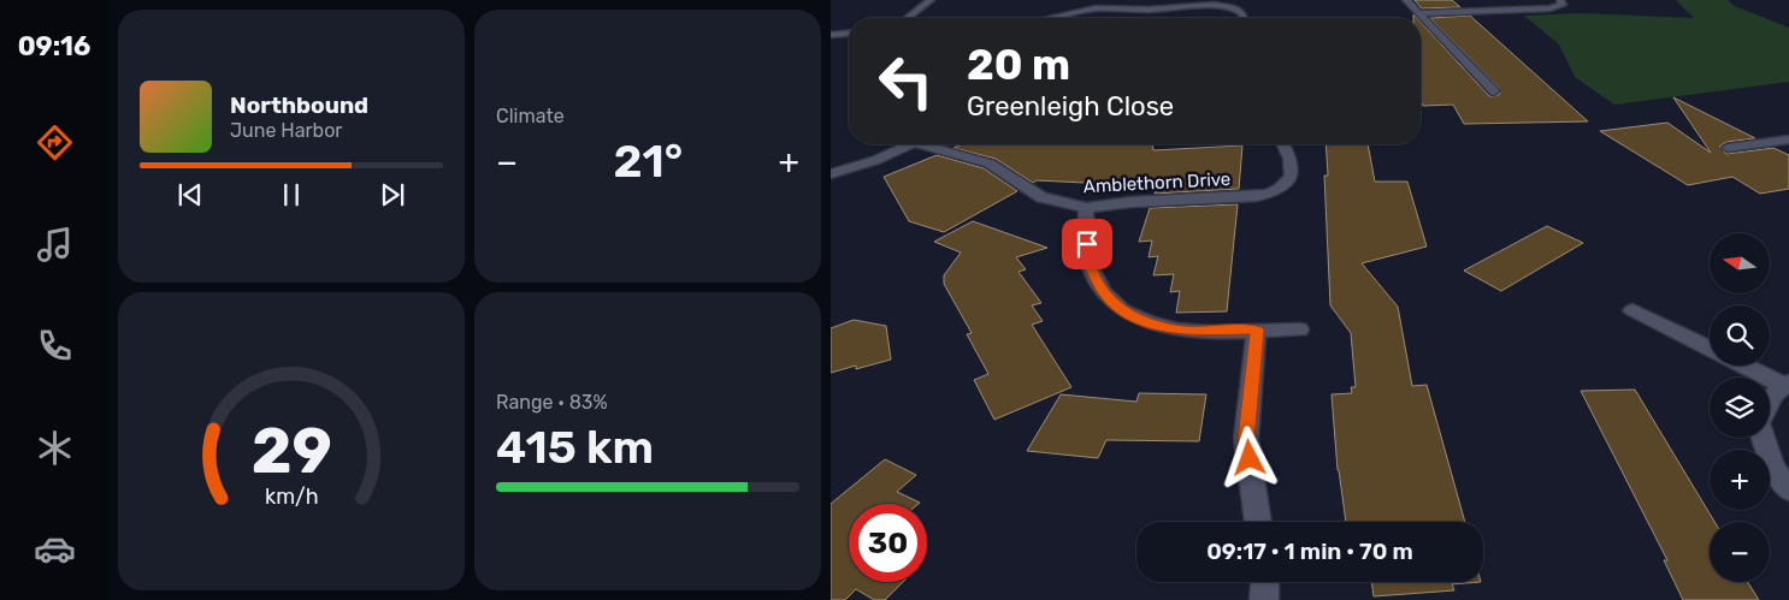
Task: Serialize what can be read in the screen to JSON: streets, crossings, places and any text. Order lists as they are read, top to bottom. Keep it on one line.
{"streets":{"street":["Amblethorn Drive"]},"north":"left","page":{"tabs":"09:16","tile":["Climate",["Range · 83%","415 km"]],"turn":["20 m","Greenleigh Close"],"song":["Northbound","June Harbor"],"heat":["−","21°","+"],"map_buttons":["+","−"],"limit":"30","trip":"09:17 · 1 min · 70 m","gauge":["29","km/h"]}}
